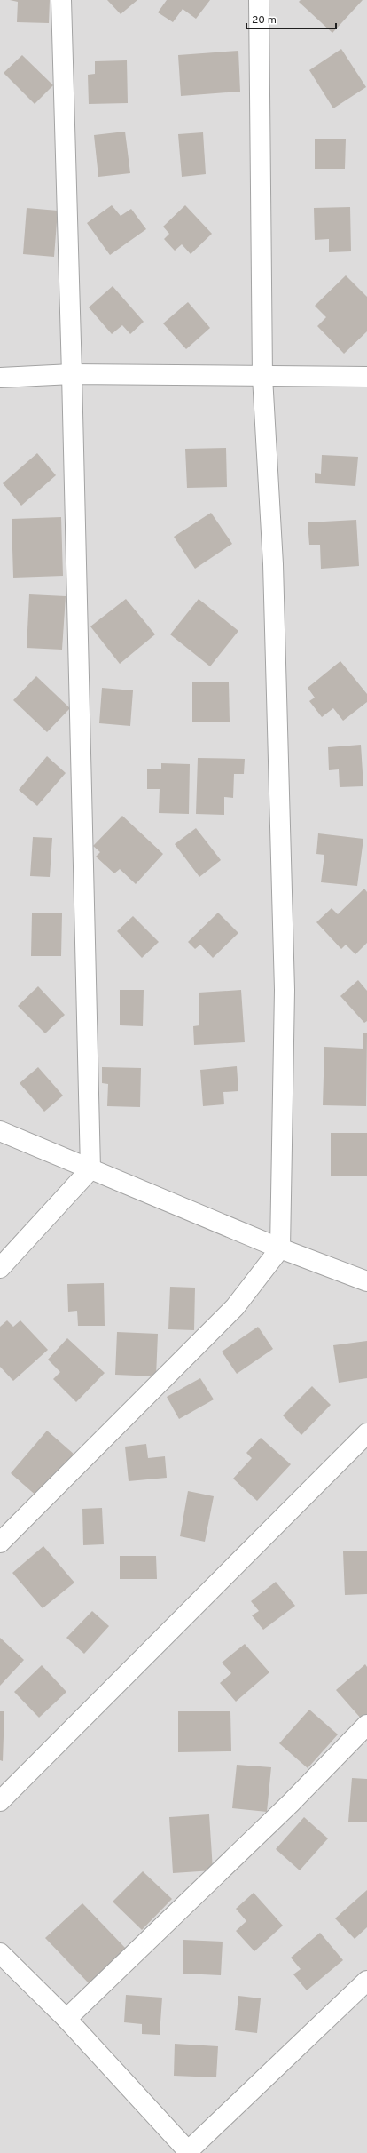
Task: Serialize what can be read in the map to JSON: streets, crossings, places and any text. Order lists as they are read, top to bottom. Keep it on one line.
{"scale_bar":"20 m"}
